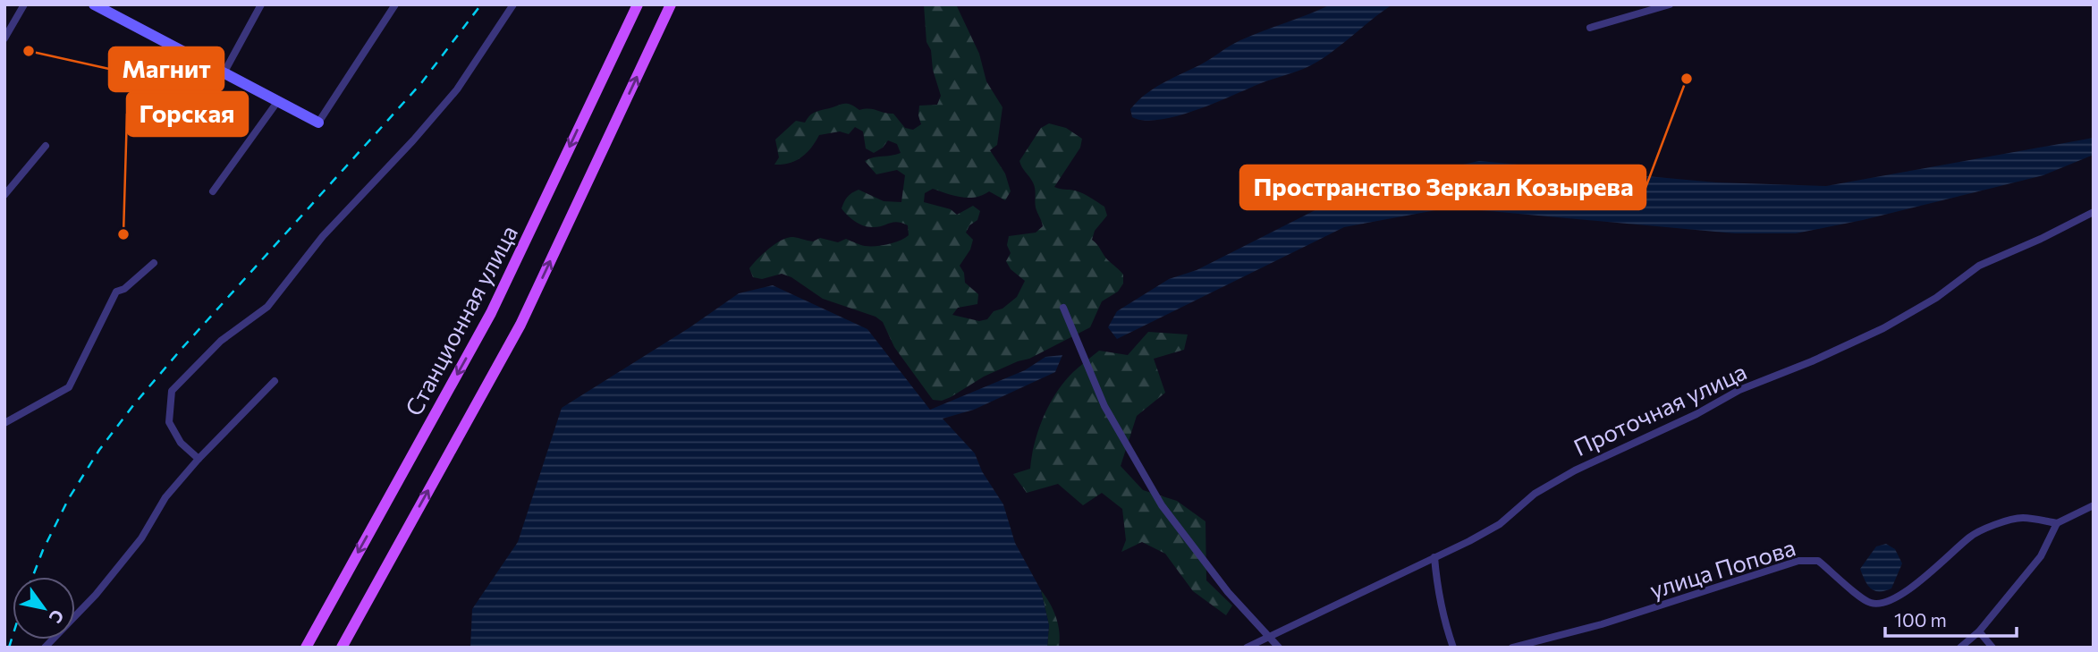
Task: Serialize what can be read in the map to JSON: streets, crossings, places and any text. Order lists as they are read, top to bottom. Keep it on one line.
{"streets":{"main road":["Станционная улица"],"street":["Проточная улица","улица Попова"]},"places":["Магнит","Пространство Зеркал Козырева","Горская"],"scale_bar":"100 m","north":"bottom right"}
